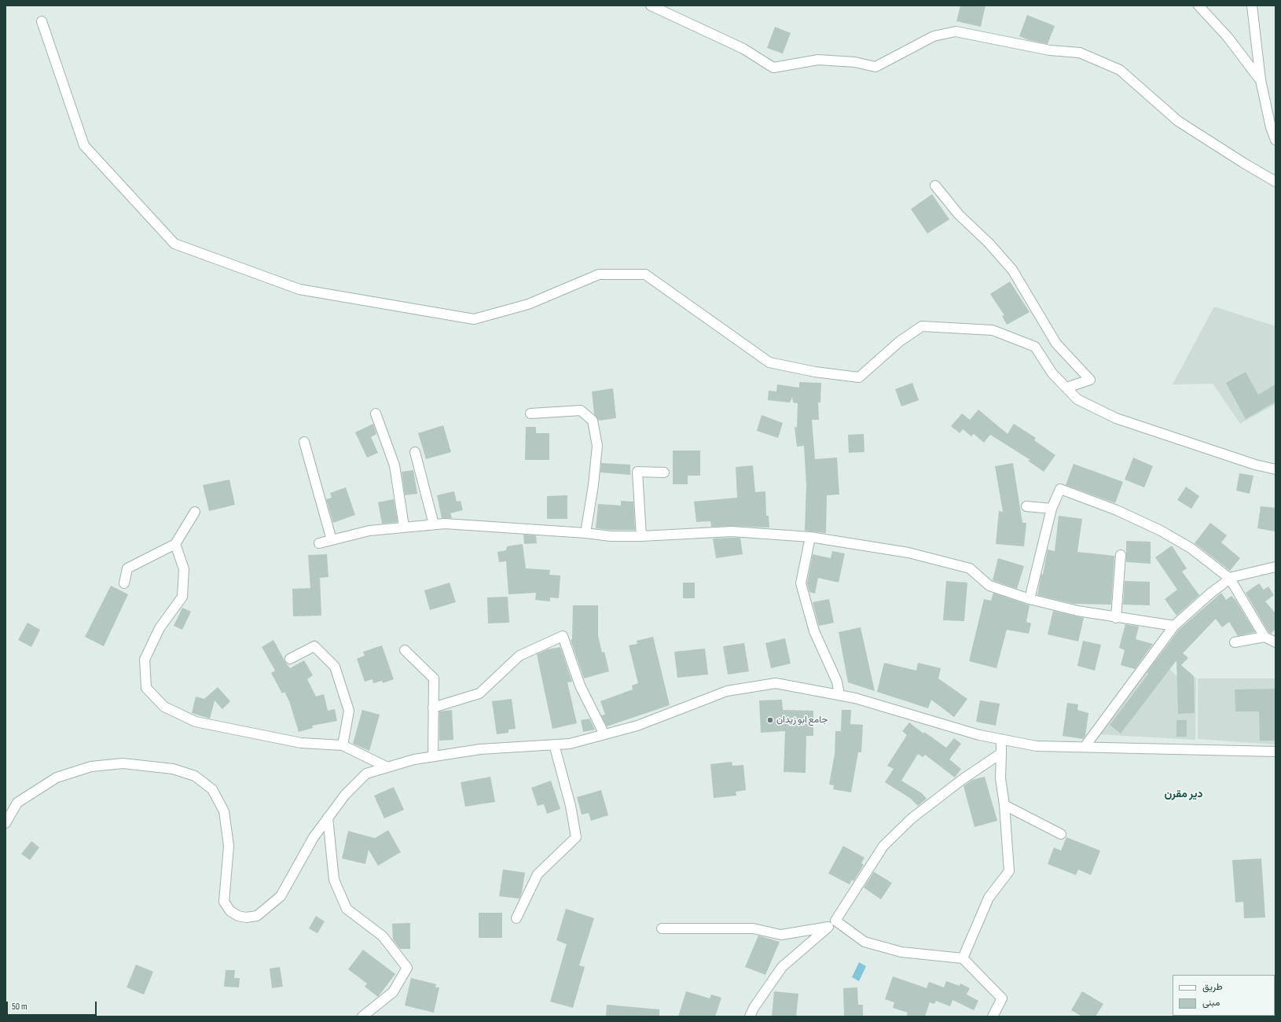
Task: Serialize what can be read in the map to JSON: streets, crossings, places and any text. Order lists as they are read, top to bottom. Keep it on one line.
{"districts":["دير مقرن"],"places":["جامع ابو زيدان"],"legend":["طريق","مبنى"],"scale_bar":"50 m"}
